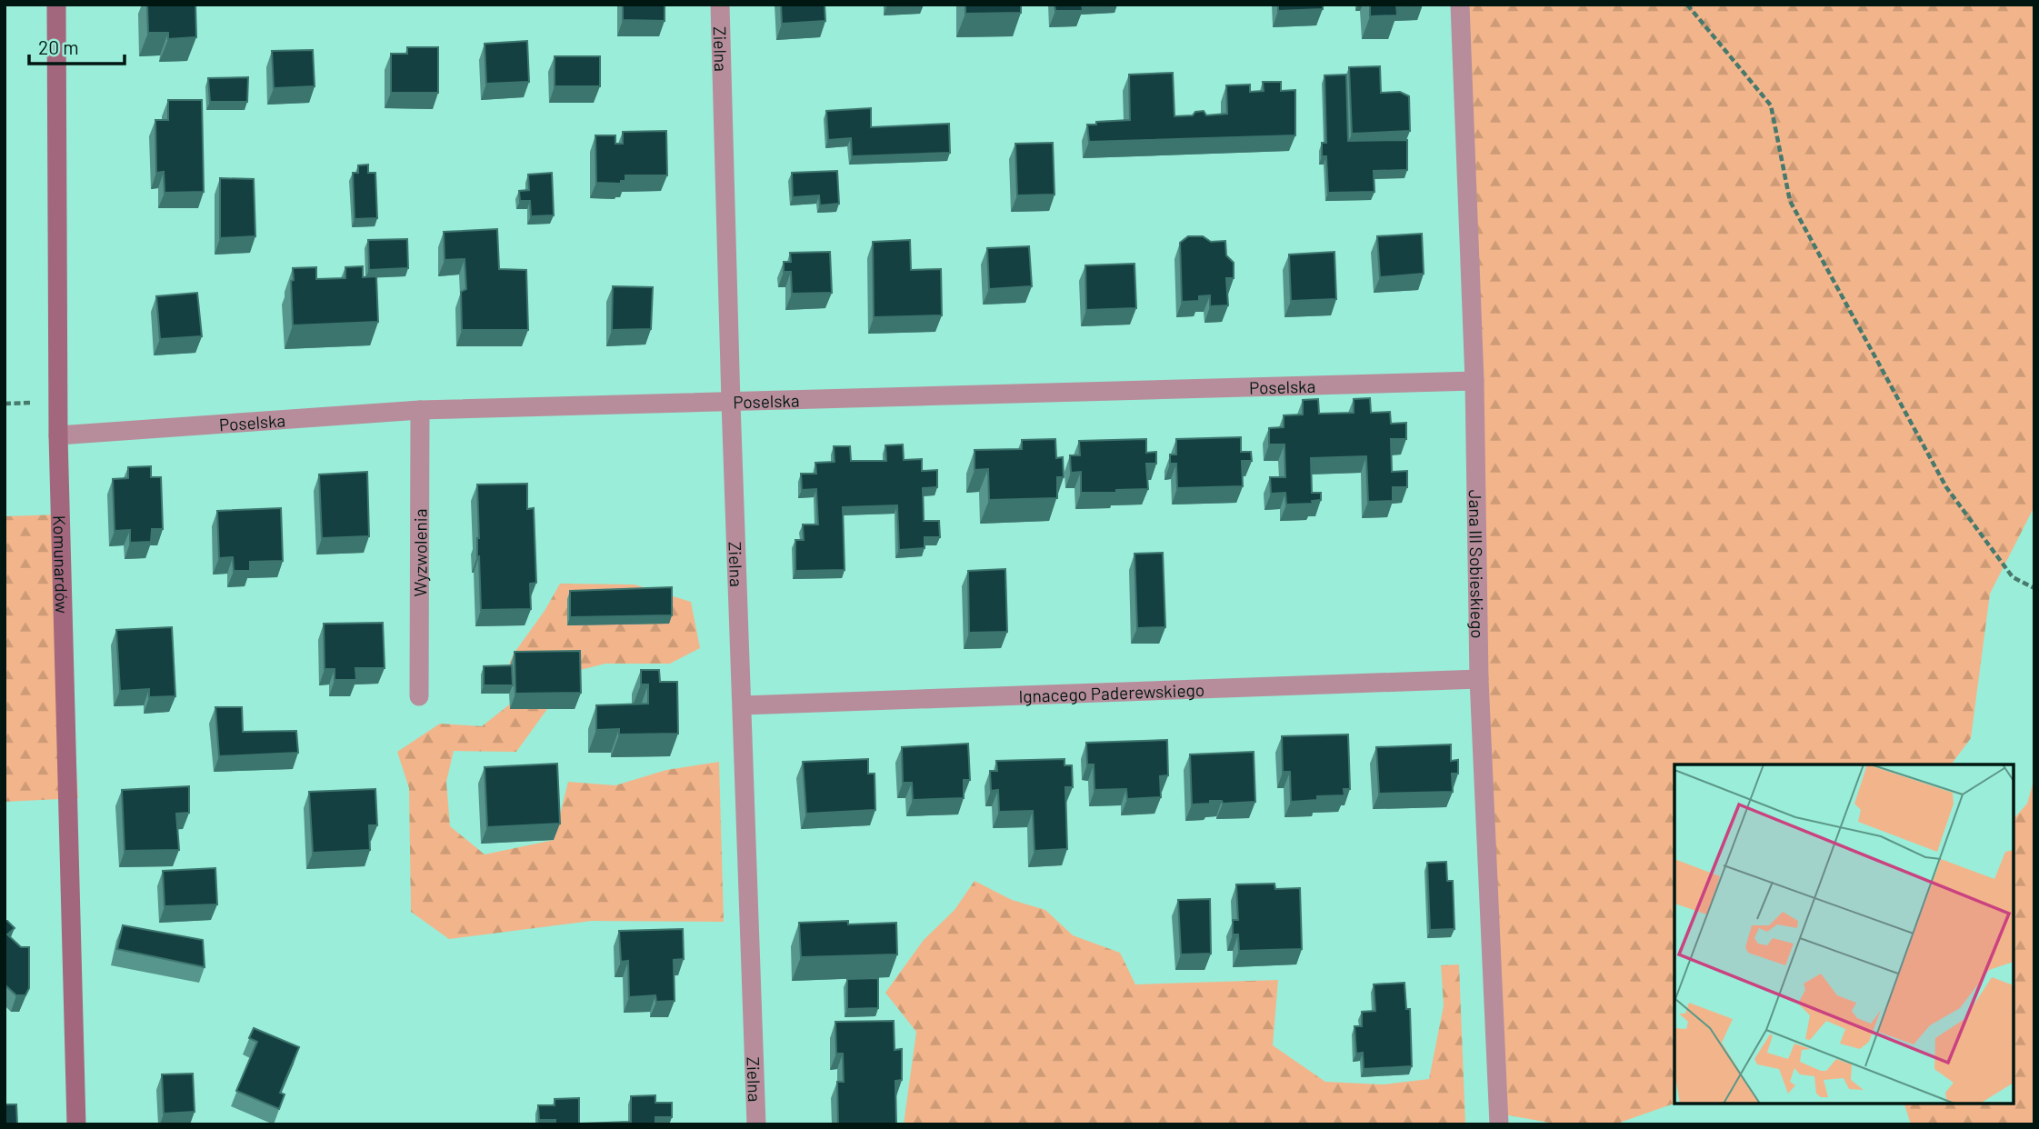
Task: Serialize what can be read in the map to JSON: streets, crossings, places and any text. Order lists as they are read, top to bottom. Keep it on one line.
{"streets":{"street":["Zielna","Poselska","Wyzwolenia","Komunardów","Jana III Sobieskiego","Ignacego Paderewskiego"]},"crossings":[["Zielna","Poselska"],["Zielna","Ignacego Paderewskiego"],["Poselska","Wyzwolenia"],["Poselska","Komunardów"],["Poselska","Jana III Sobieskiego"],["Jana III Sobieskiego","Ignacego Paderewskiego"]],"scale_bar":"20 m"}
